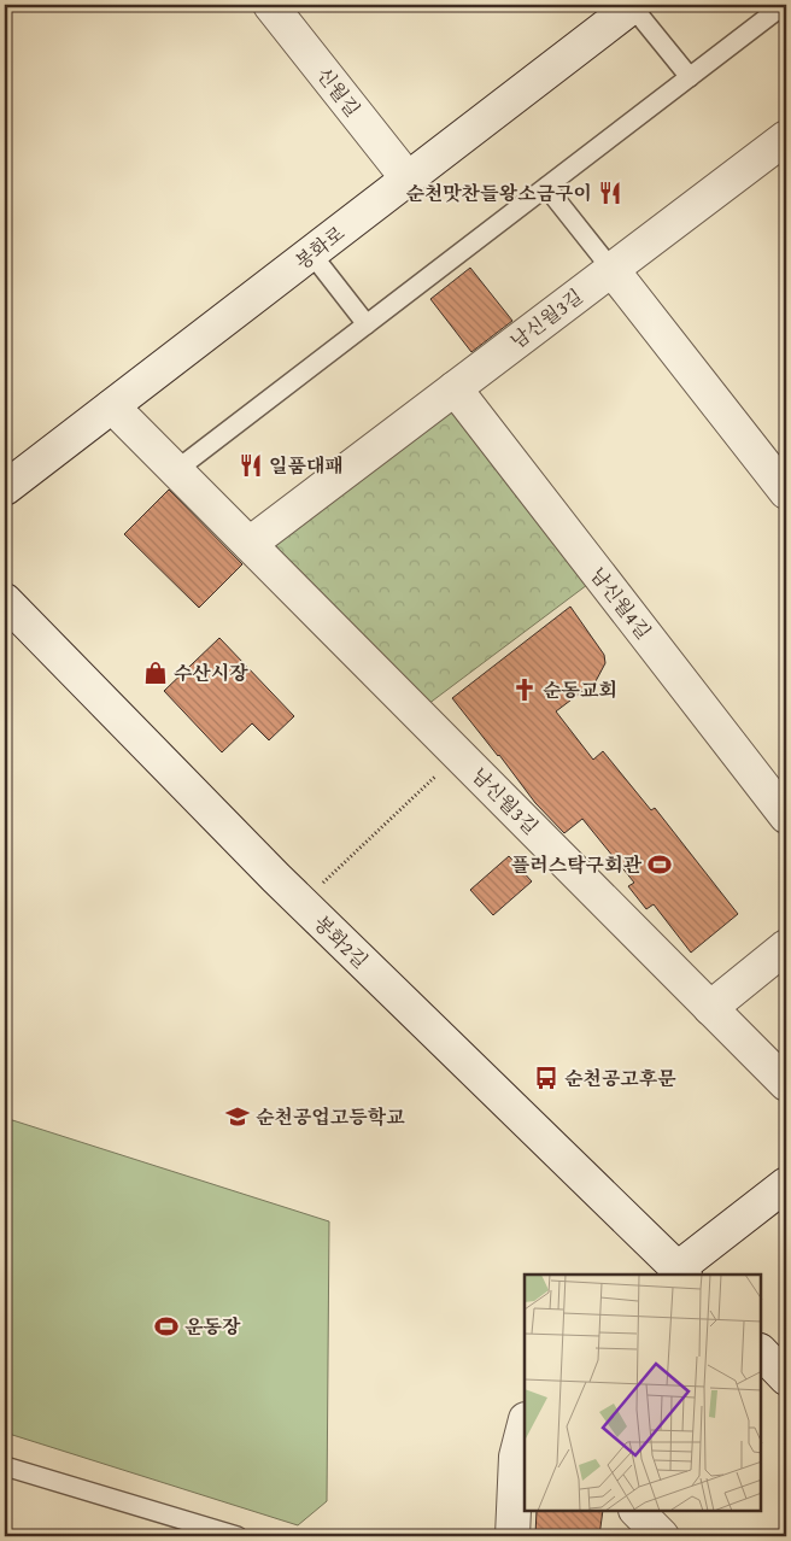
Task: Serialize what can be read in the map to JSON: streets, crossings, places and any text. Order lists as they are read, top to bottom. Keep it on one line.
{"streets":{"street":["신월길","봉화로","남신월3길","남신월4길","봉화2길"]},"crossings":[["신월길","봉화로"],["봉화로","남신월3길"],["남신월3길","남신월4길"]],"places":{"restaurant":["순천맛찬들왕소금구이","일품대패"],"shop":["수산시장"],"church":["순동교회"],"sports":["플러스탁구회관","운동장"],"bus stop":["순천공고후문"],"school or university":["순천공업고등학교"]}}
